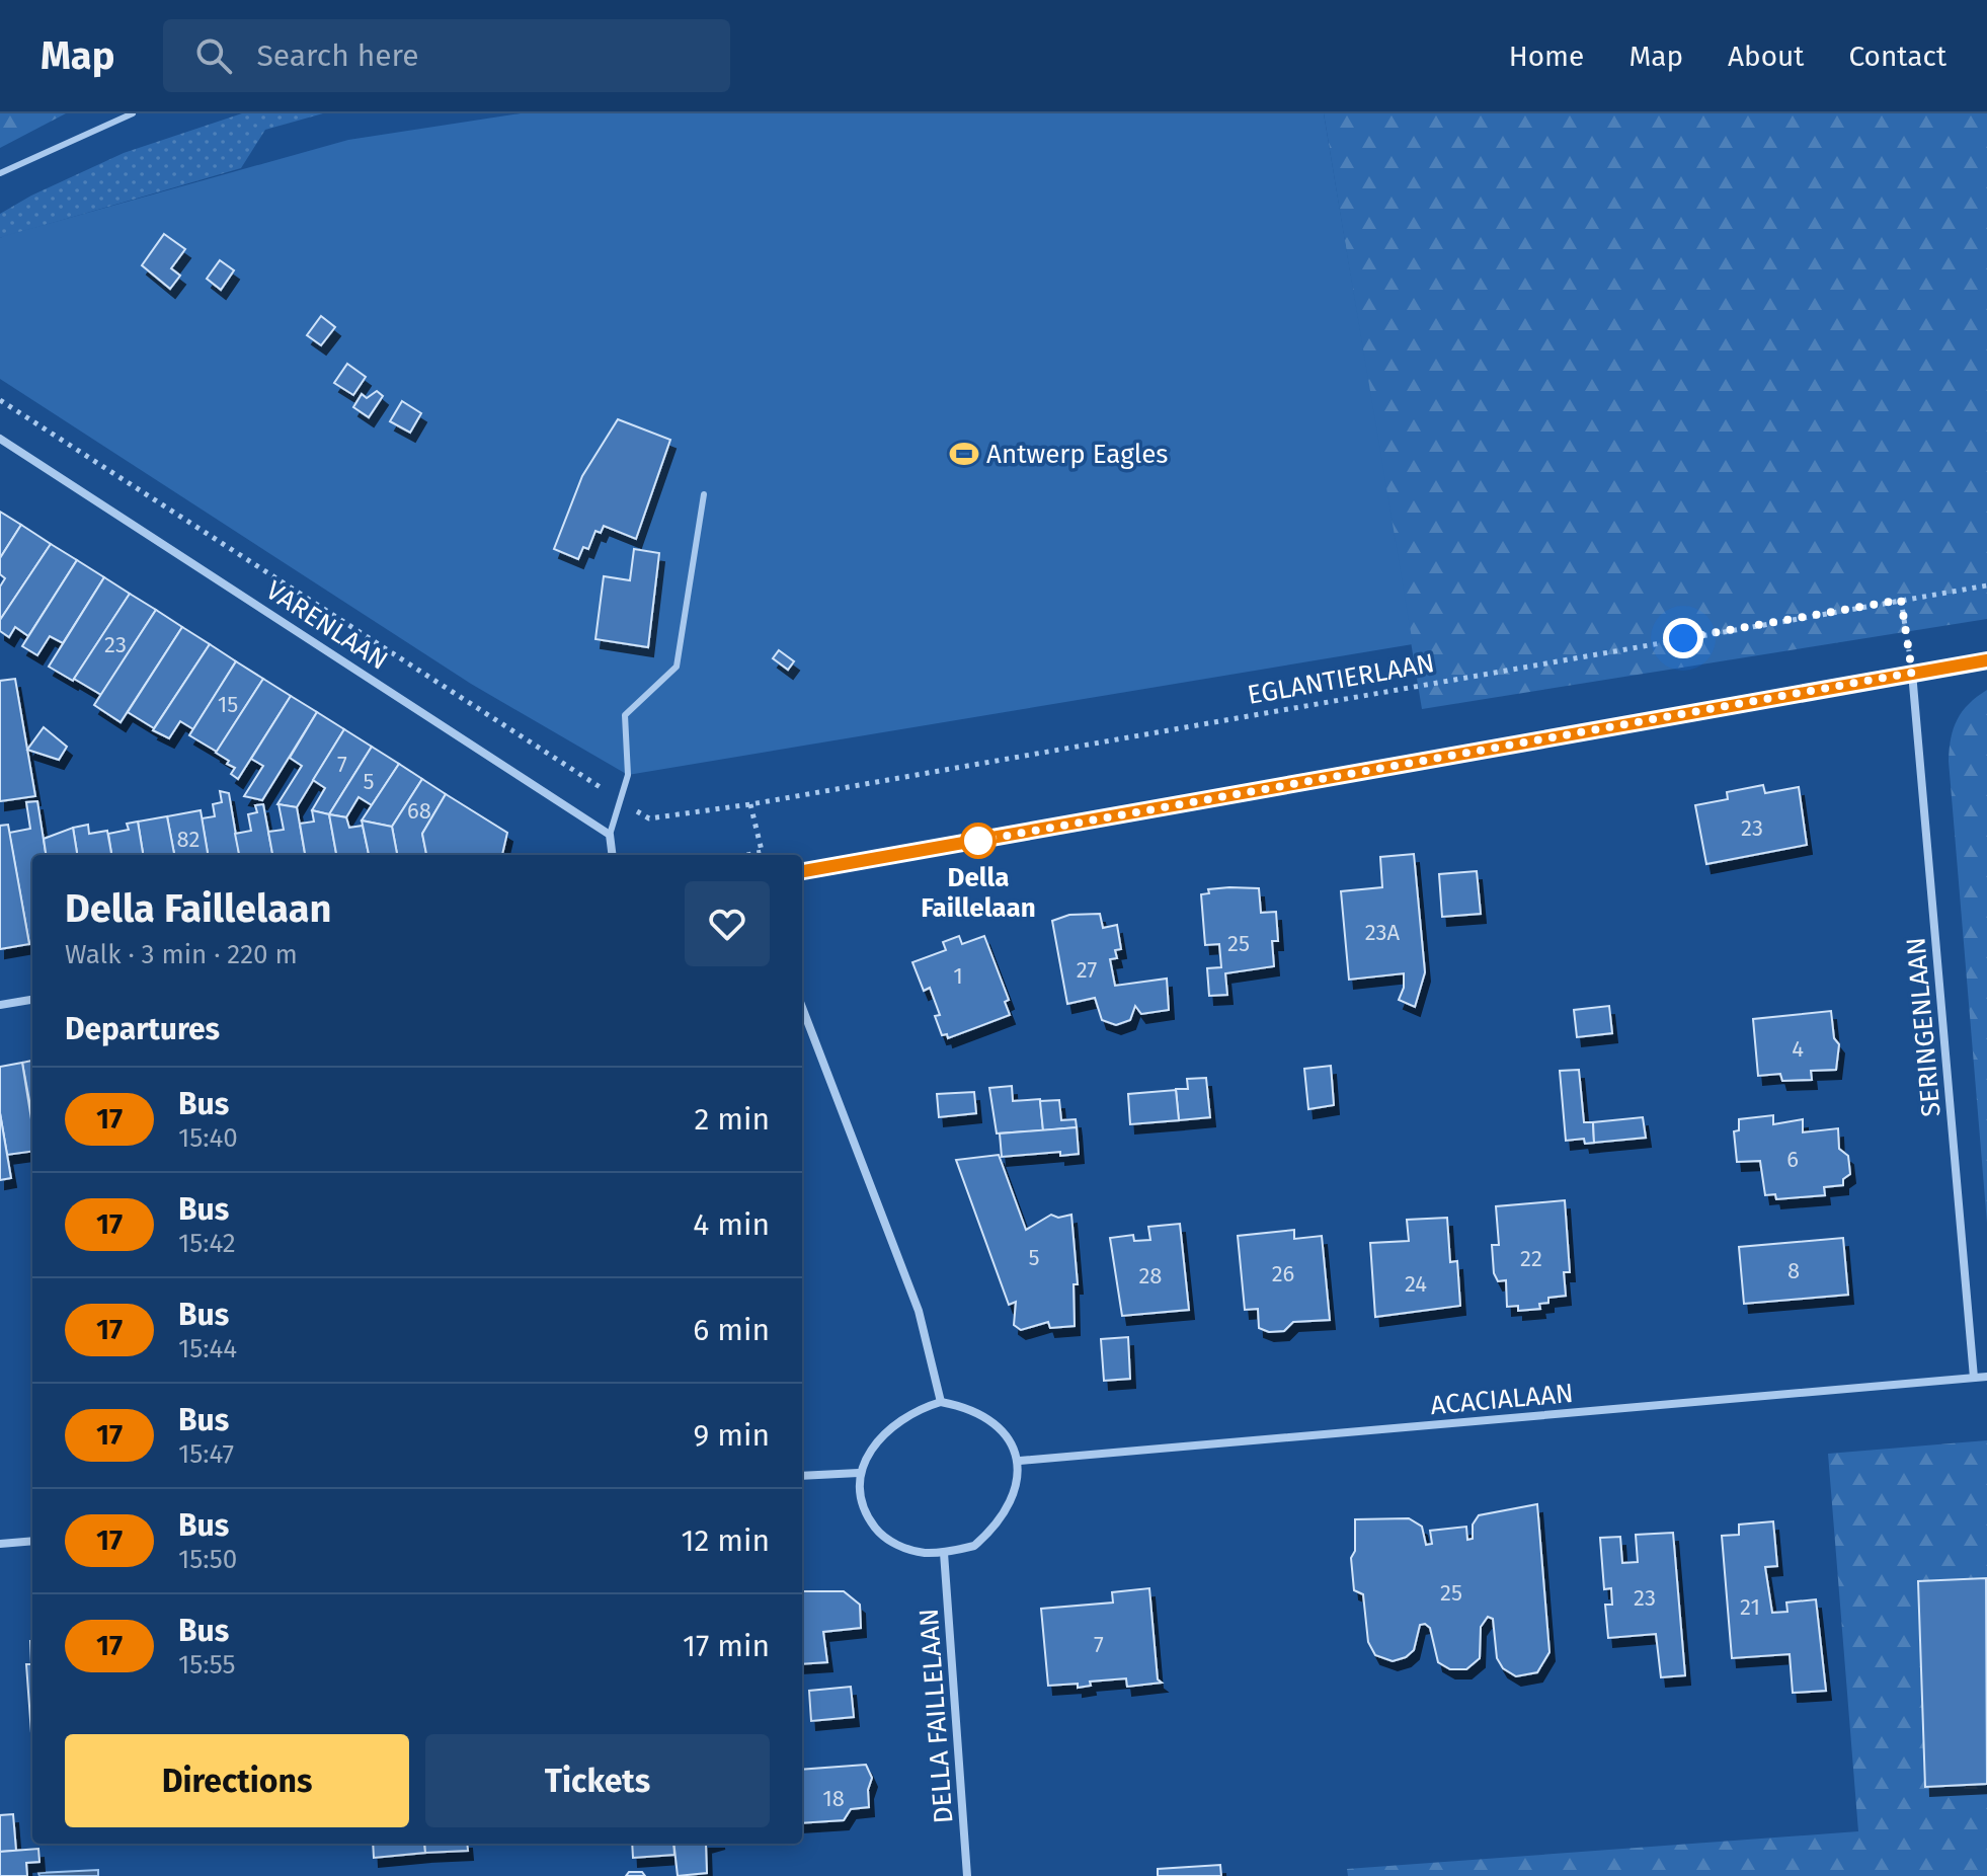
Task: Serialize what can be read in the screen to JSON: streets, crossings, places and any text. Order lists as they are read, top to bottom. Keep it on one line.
{"streets":{"street":["VARENLAAN","SERINGENLAAN","ACACIALAAN","DELLA FAILLELAAN"],"path":["EGLANTIERLAAN"]},"crossings":[["SERINGENLAAN","ACACIALAAN"],["ACACIALAAN","DELLA FAILLELAAN"]],"places":{"sports":["Antwerp Eagles"],"other":["Della Faillelaan"]},"lines":["bus line 17"],"house_numbers":["23","15","7","5","68","23","82","23A","25","27","1","4","6","5","22","8","26","28","24","25","23","21","7","18"],"page":{"header":"Map","search":"Search here","nav":["Home","Map","About","Contact"],"heading":[["Della Faillelaan","Walk · 3 min · 220 m"],"Departures"],"list":[{"mark":"17","name":"Bus","note":"15:40","value":"2 min"},{"mark":"17","name":"Bus","note":"15:42","value":"4 min"},{"mark":"17","name":"Bus","note":"15:44","value":"6 min"},{"mark":"17","name":"Bus","note":"15:47","value":"9 min"},{"mark":"17","name":"Bus","note":"15:50","value":"12 min"},{"mark":"17","name":"Bus","note":"15:55","value":"17 min"}],"buttons":["Directions","Tickets"]}}
